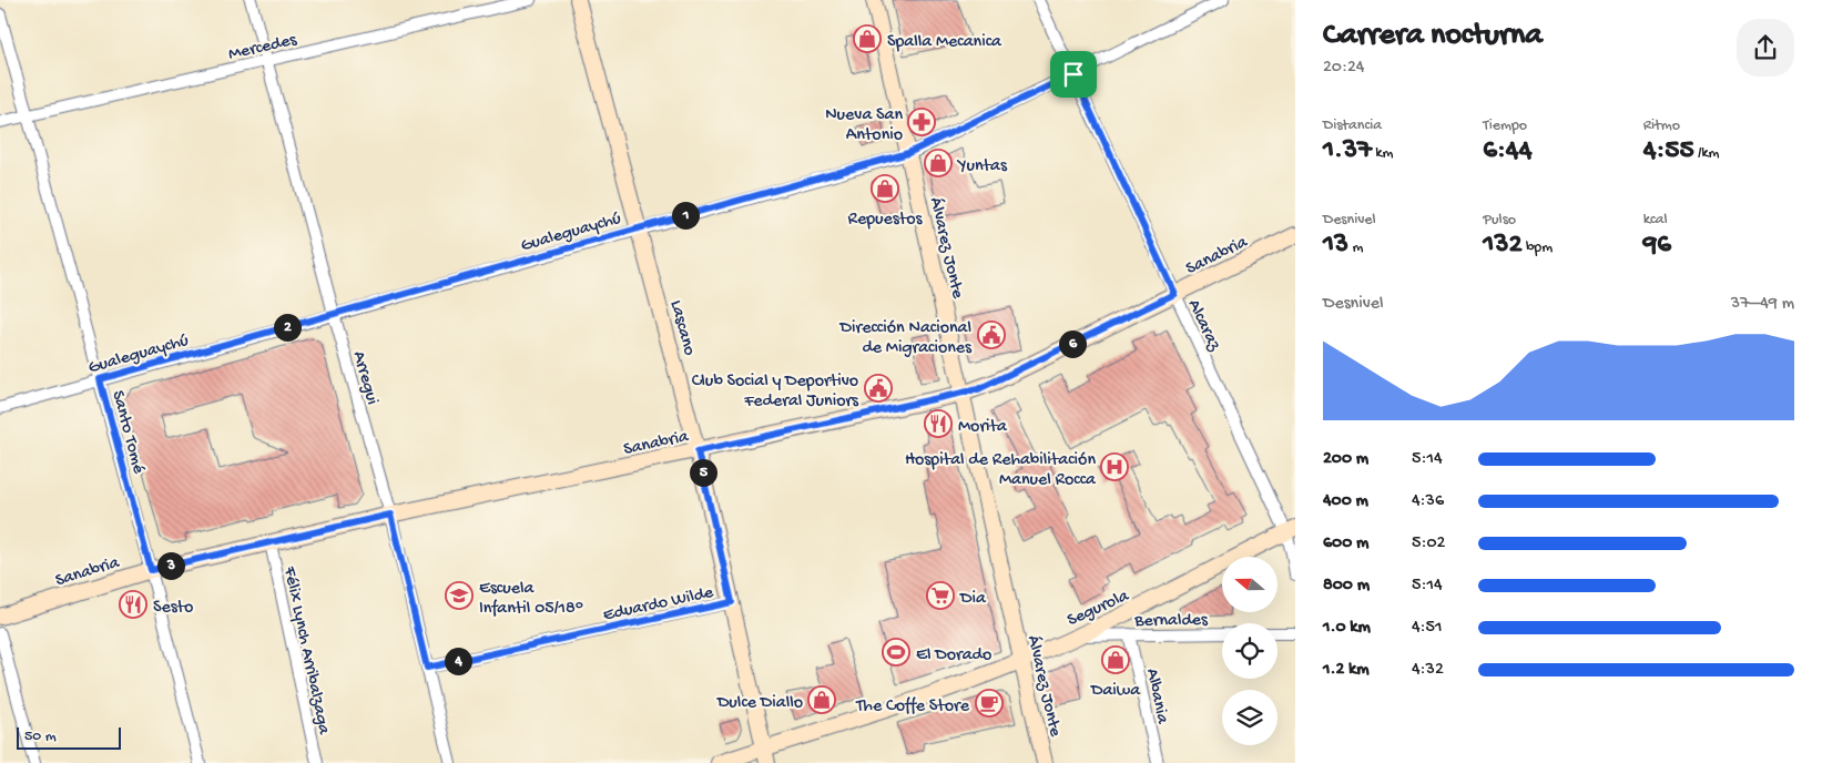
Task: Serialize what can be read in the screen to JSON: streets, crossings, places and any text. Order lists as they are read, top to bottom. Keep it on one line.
{"streets":{"street":["Mercedes","Gualeguaychú","Álvarez Jonte","Sanabria","Alcaraz","Lascano","Arregui","Santo Tomé","Eduardo Wilde","Segurola","Bernaldes","Félix Lynch Arribalzaga","Albania"]},"crossings":[["Mercedes","Arregui"],["Mercedes","Santo Tomé"],["Gualeguaychú","Álvarez Jonte"],["Gualeguaychú","Alcaraz"],["Gualeguaychú","Lascano"],["Gualeguaychú","Arregui"],["Gualeguaychú","Santo Tomé"],["Álvarez Jonte","Sanabria"],["Álvarez Jonte","Segurola"],["Sanabria","Alcaraz"],["Sanabria","Lascano"],["Sanabria","Arregui"],["Sanabria","Santo Tomé"],["Sanabria","Félix Lynch Arribalzaga"],["Alcaraz","Segurola"],["Lascano","Eduardo Wilde"],["Lascano","Segurola"],["Arregui","Eduardo Wilde"],["Segurola","Bernaldes"],["Bernaldes","Albania"]],"places":{"shop":["Spalla Mecanica","Yuntas","Repuestos","Daiwa","Dulce Diallo"],"pharmacy":["Nueva San Antonio"],"public building":["Dirección Nacional de Migraciones","Club Social y Deportivo Federal Juniors"],"restaurant":["Morita","Sesto"],"hospital":["Hospital de Rehabilitación Manuel Rocca"],"school or university":["Escuela Infantil 05/18°"],"supermarket":["Dia"],"sports":["El Dorado"],"cafe":["The Coffe Store"]},"scale_bar":"50 m","north":"left","page":{"heading":["Carrera nocturna","20:24"],"stats":[["Distancia","1.37 km"],["Tiempo","6:44"],["Ritmo","4:55 /km"],["Desnivel","13 m"],["Pulso","132 bpm"],["kcal","96"]],"pins":["1","2","6","5","3","4"],"chart":["Desnivel","37–49 m"],"list":[{"name":"200 m","note":"5:14"},{"name":"400 m","note":"4:36"},{"name":"600 m","note":"5:02"},{"name":"800 m","note":"5:14"},{"name":"1.0 km","note":"4:51"},{"name":"1.2 km","note":"4:32"}],"scale":"50 m"}}
